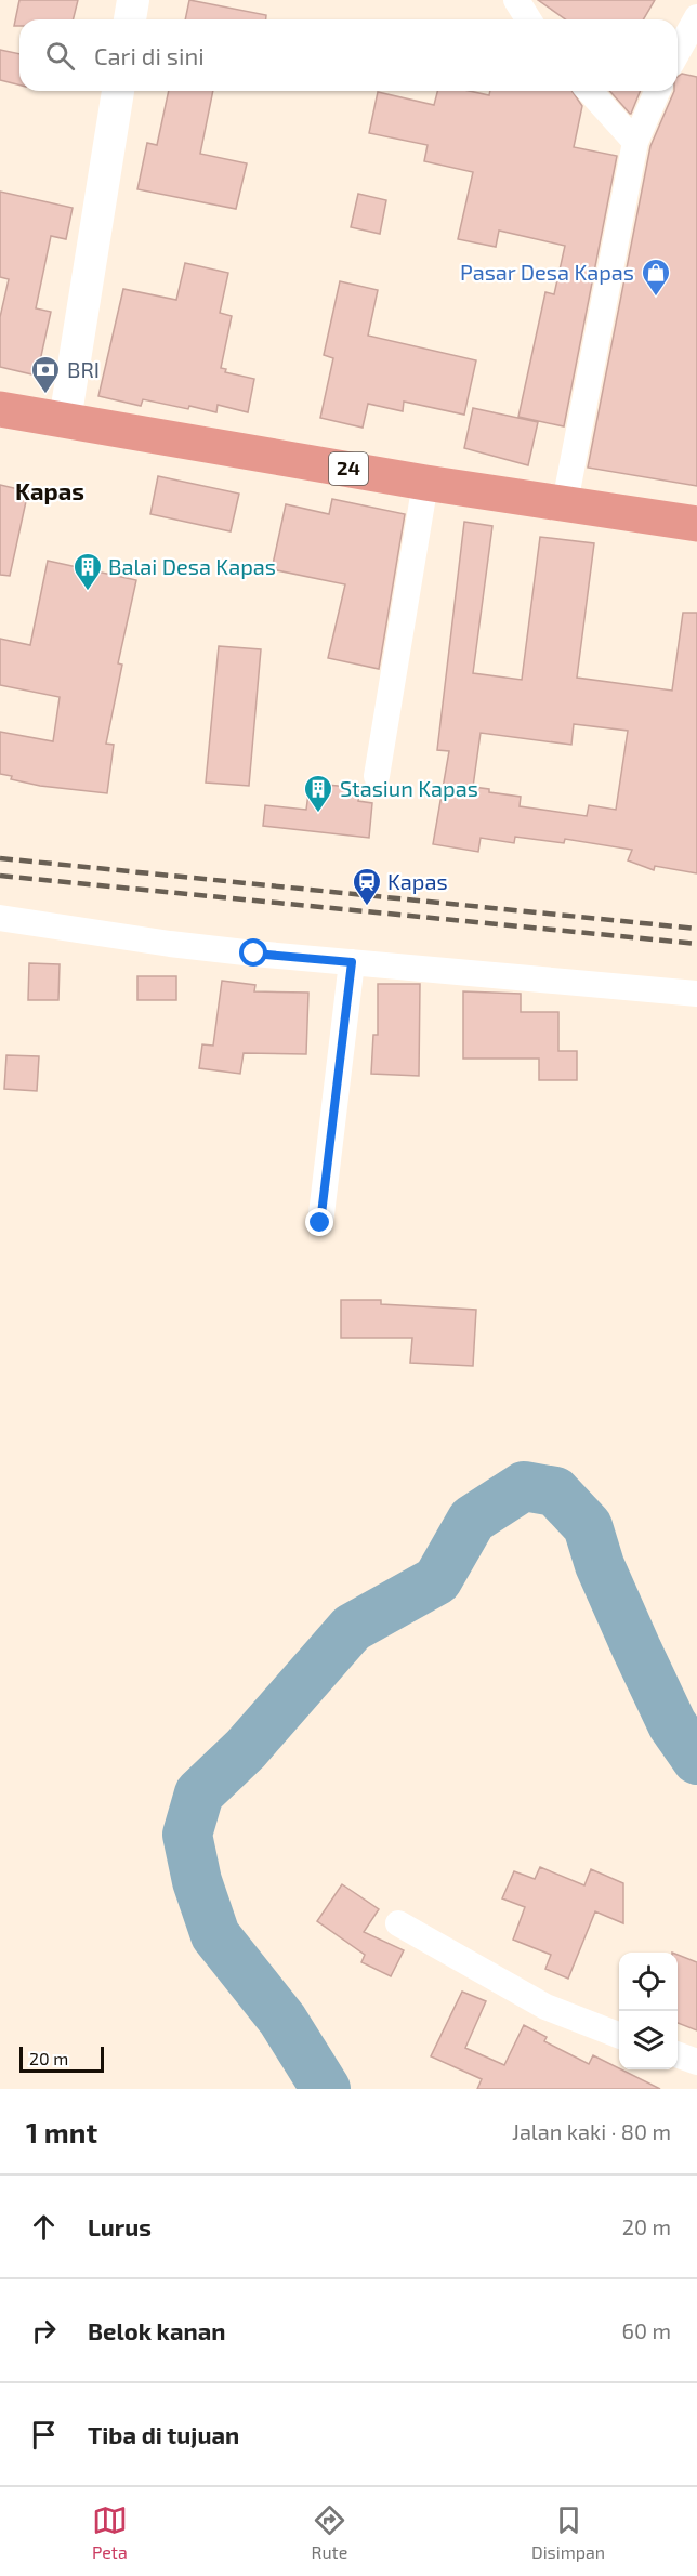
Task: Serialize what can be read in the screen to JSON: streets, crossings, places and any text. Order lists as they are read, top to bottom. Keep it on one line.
{"streets":{"highway":["24"]},"districts":["Kapas"],"places":{"shop":["Pasar Desa Kapas"],"bank":["BRI"],"building":["Balai Desa Kapas","Stasiun Kapas"],"station":["Kapas"]},"scale_bar":"20 m","page":{"search":"Cari di sini","scale":"20 m","heading":["1 mnt","Jalan kaki · 80 m"],"list":[["Lurus","20 m"],["Belok kanan","60 m"],"Tiba di tujuan"],"nav":["Peta","Rute","Disimpan"]}}
